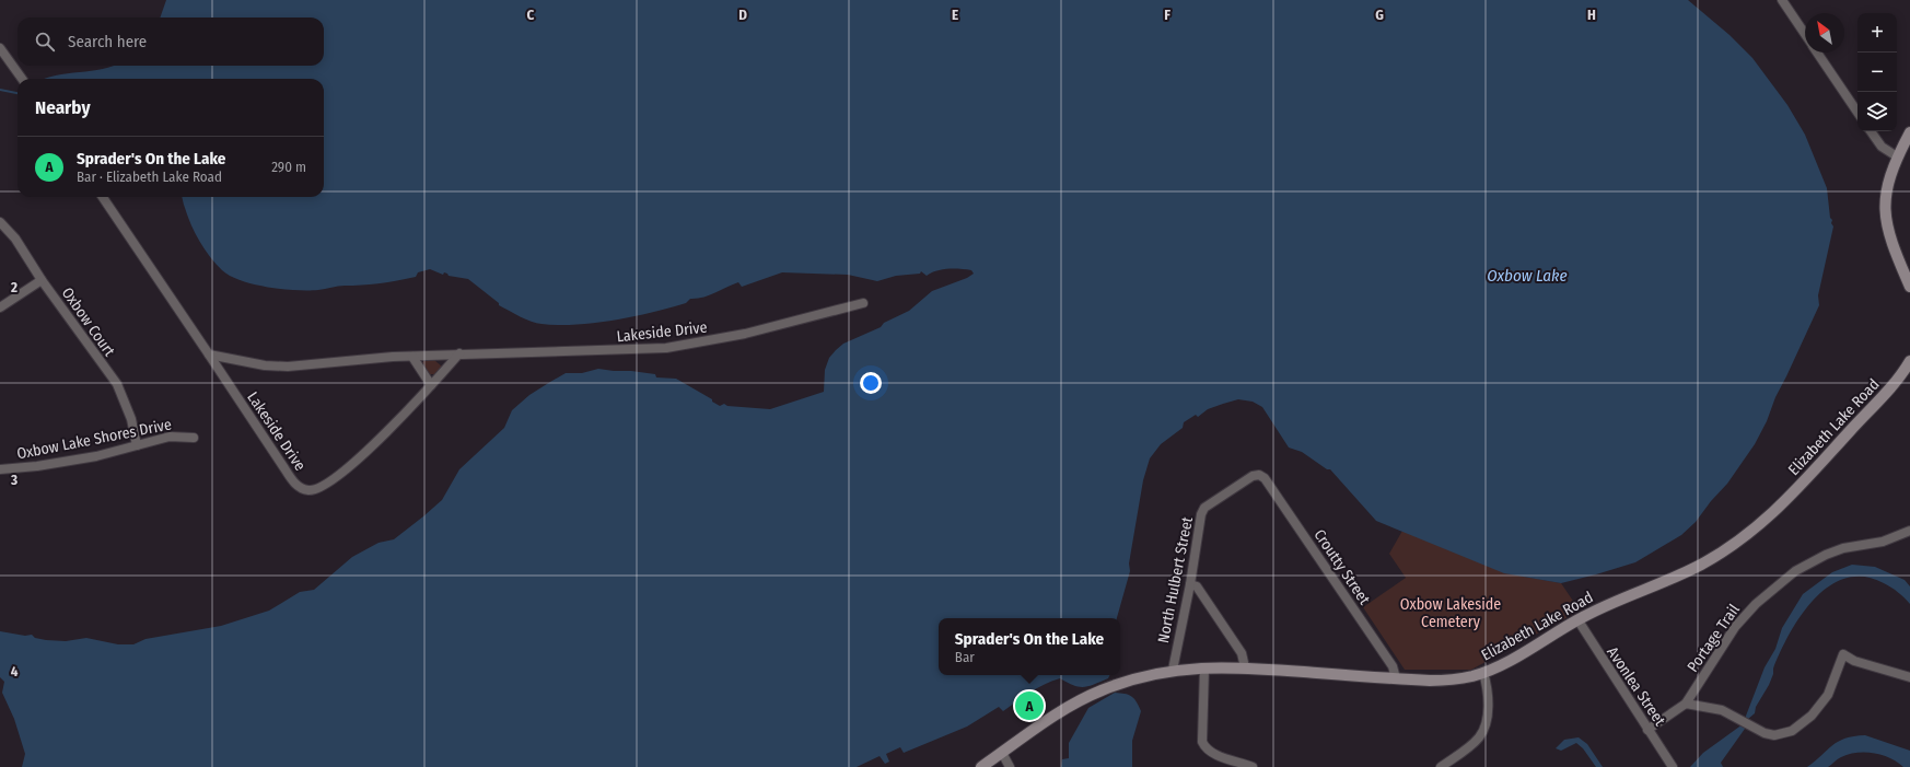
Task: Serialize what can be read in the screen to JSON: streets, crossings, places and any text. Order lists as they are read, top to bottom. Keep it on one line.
{"streets":{"street":["Oxbow Court","Lakeside Drive","Elizabeth Lake Road","Oxbow Lake Shores Drive","Croutty Street","North Hulbert Street","Portage Trail","Avonlea Street"]},"crossings":[["Oxbow Court","Oxbow Lake Shores Drive"],["Elizabeth Lake Road","Croutty Street"],["Elizabeth Lake Road","North Hulbert Street"],["Elizabeth Lake Road","Avonlea Street"],["Croutty Street","North Hulbert Street"]],"water":["Oxbow Lake"],"parks":["Oxbow Lakeside Cemetery"],"north":"top left","page":{"map_buttons":["+","−"],"search":"Search here","heading":"Nearby","list":[{"mark":"A","name":"Sprader's On the Lake","note":"Bar · Elizabeth Lake Road","value":"290 m"}],"popup":["Sprader's On the Lake","Bar"],"pins":"A"},"grid":{"columns":["C","D","E","F","G","H"],"rows":["2","3","4"]}}
